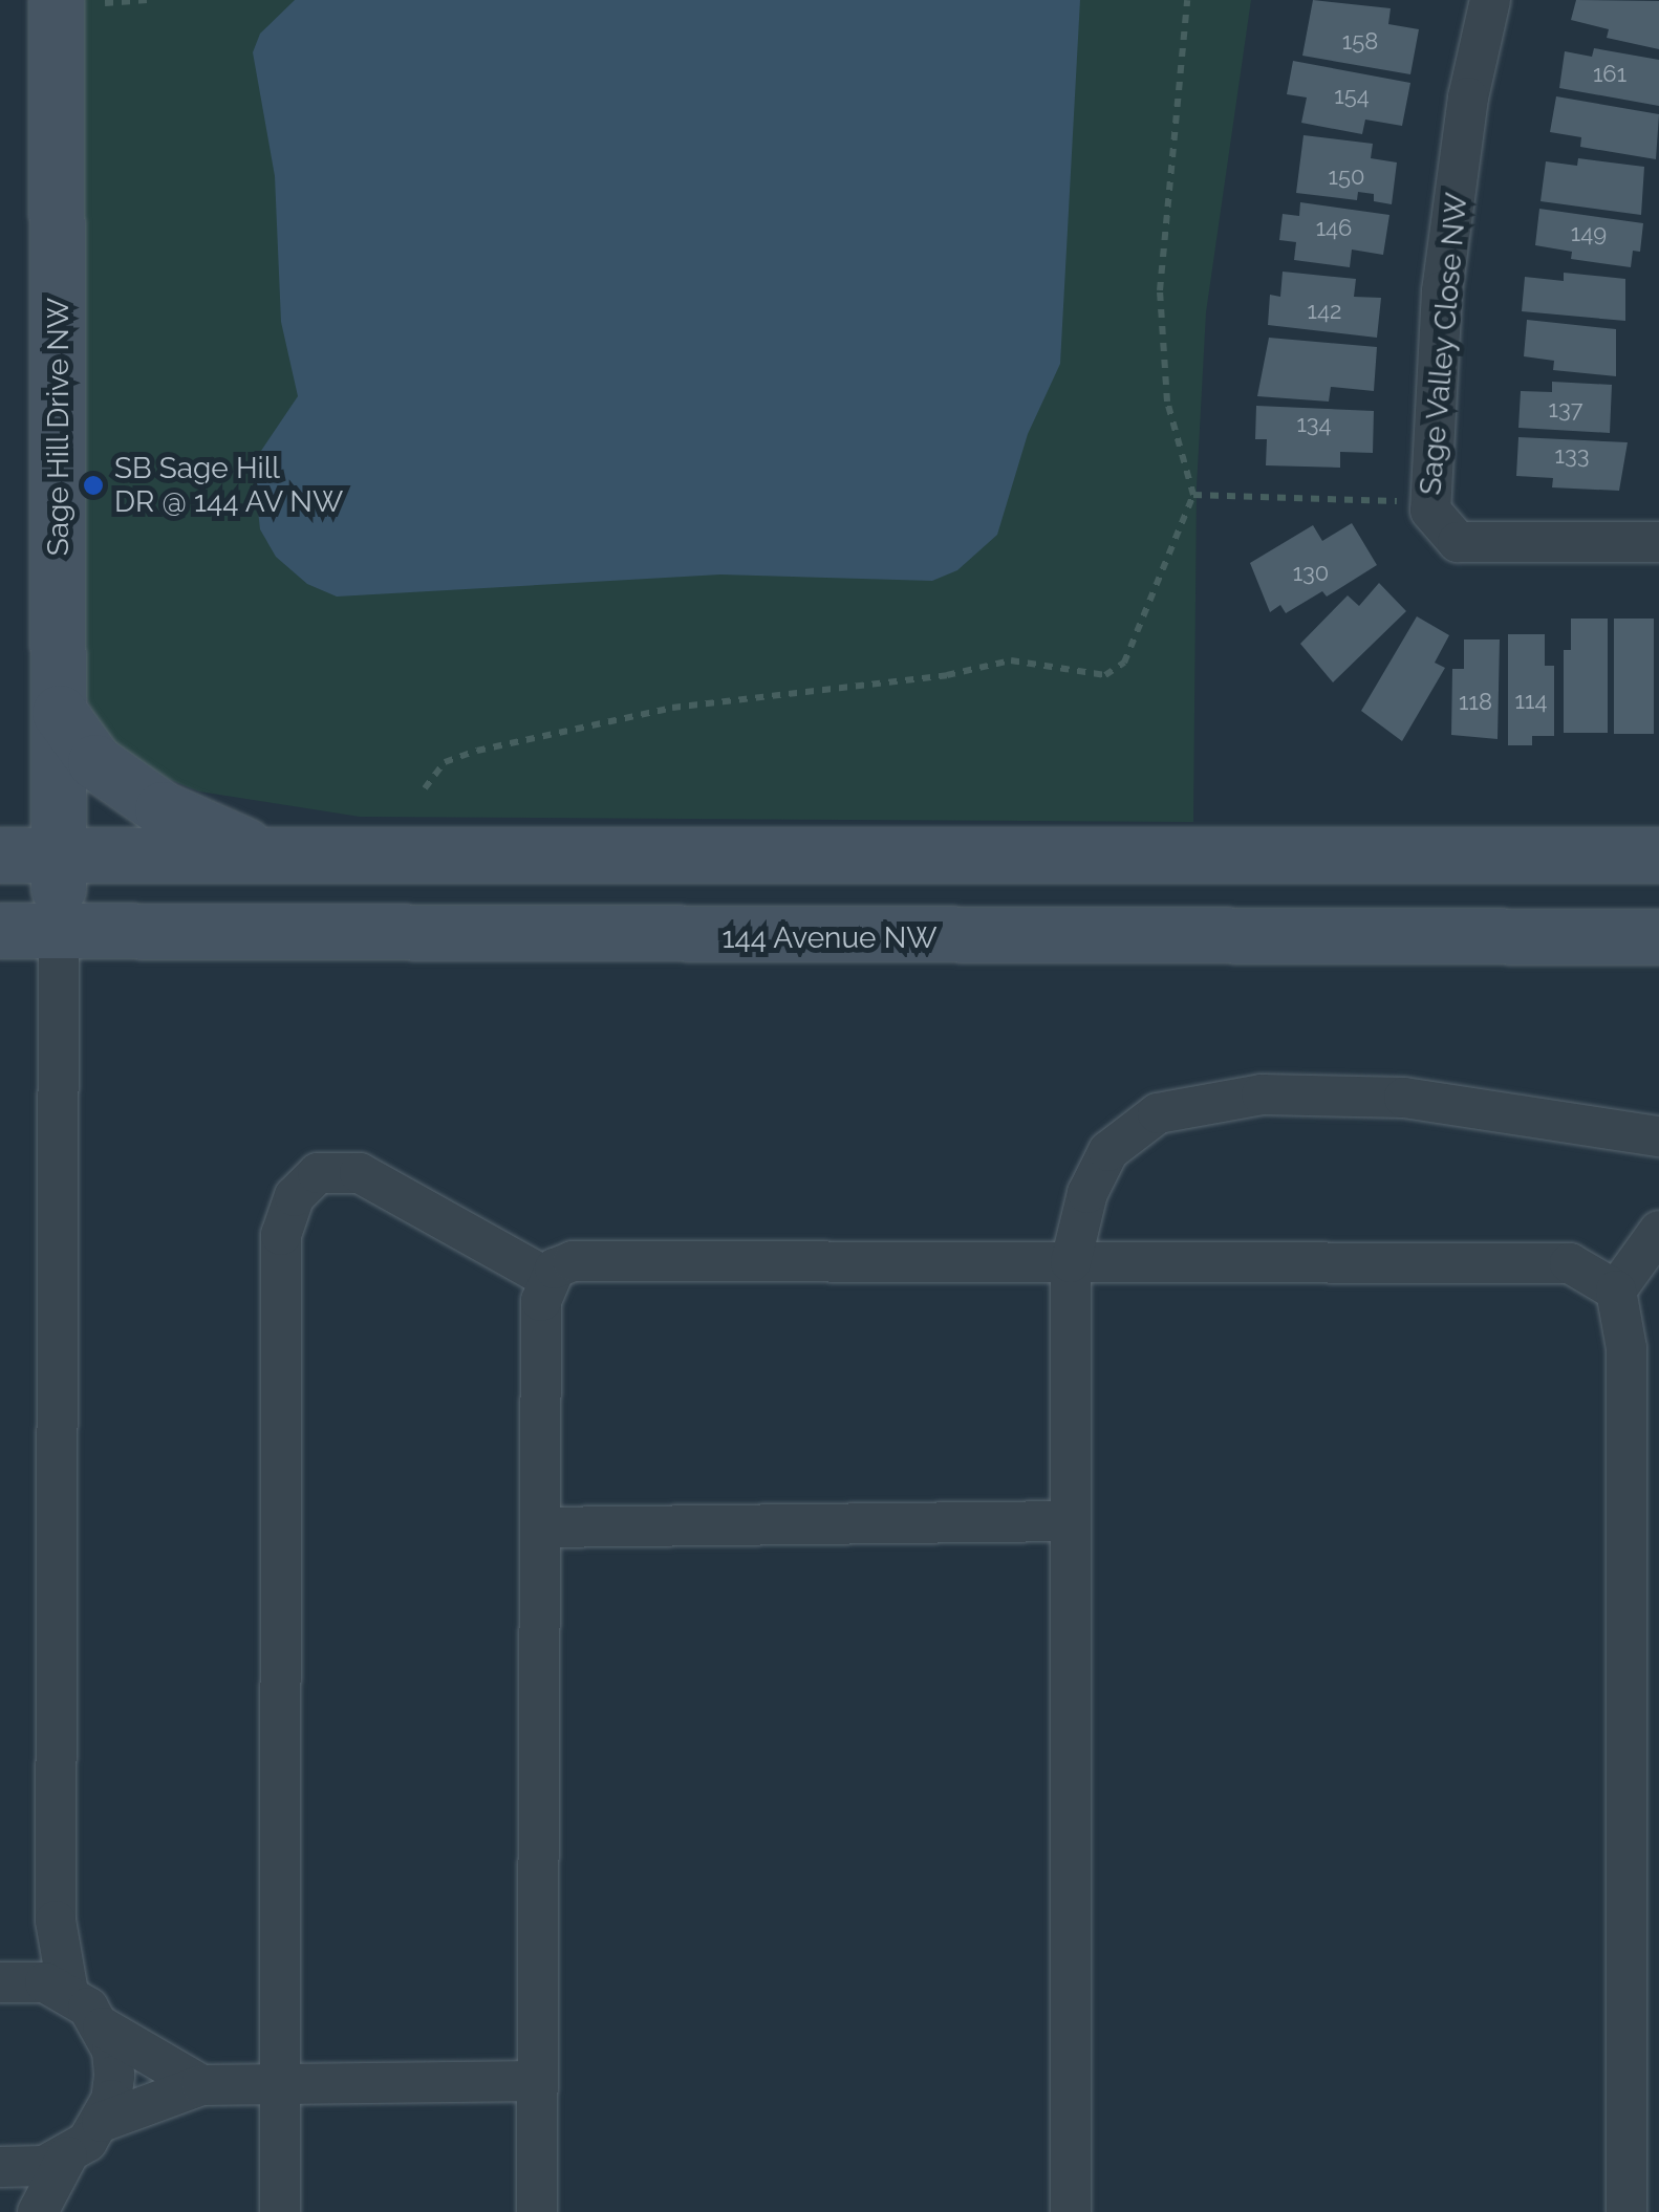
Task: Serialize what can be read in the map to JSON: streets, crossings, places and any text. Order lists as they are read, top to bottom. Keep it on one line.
{"streets":{"main road":["Sage Hill Drive NW","144 Avenue NW"],"street":["Sage Valley Close NW"]},"crossings":[["Sage Hill Drive NW","144 Avenue NW"]],"places":["SB Sage Hill DR @ 144 AV NW"],"house_numbers":["158","161","154","150","146","149","142","137","134","133","130","114","118"]}
